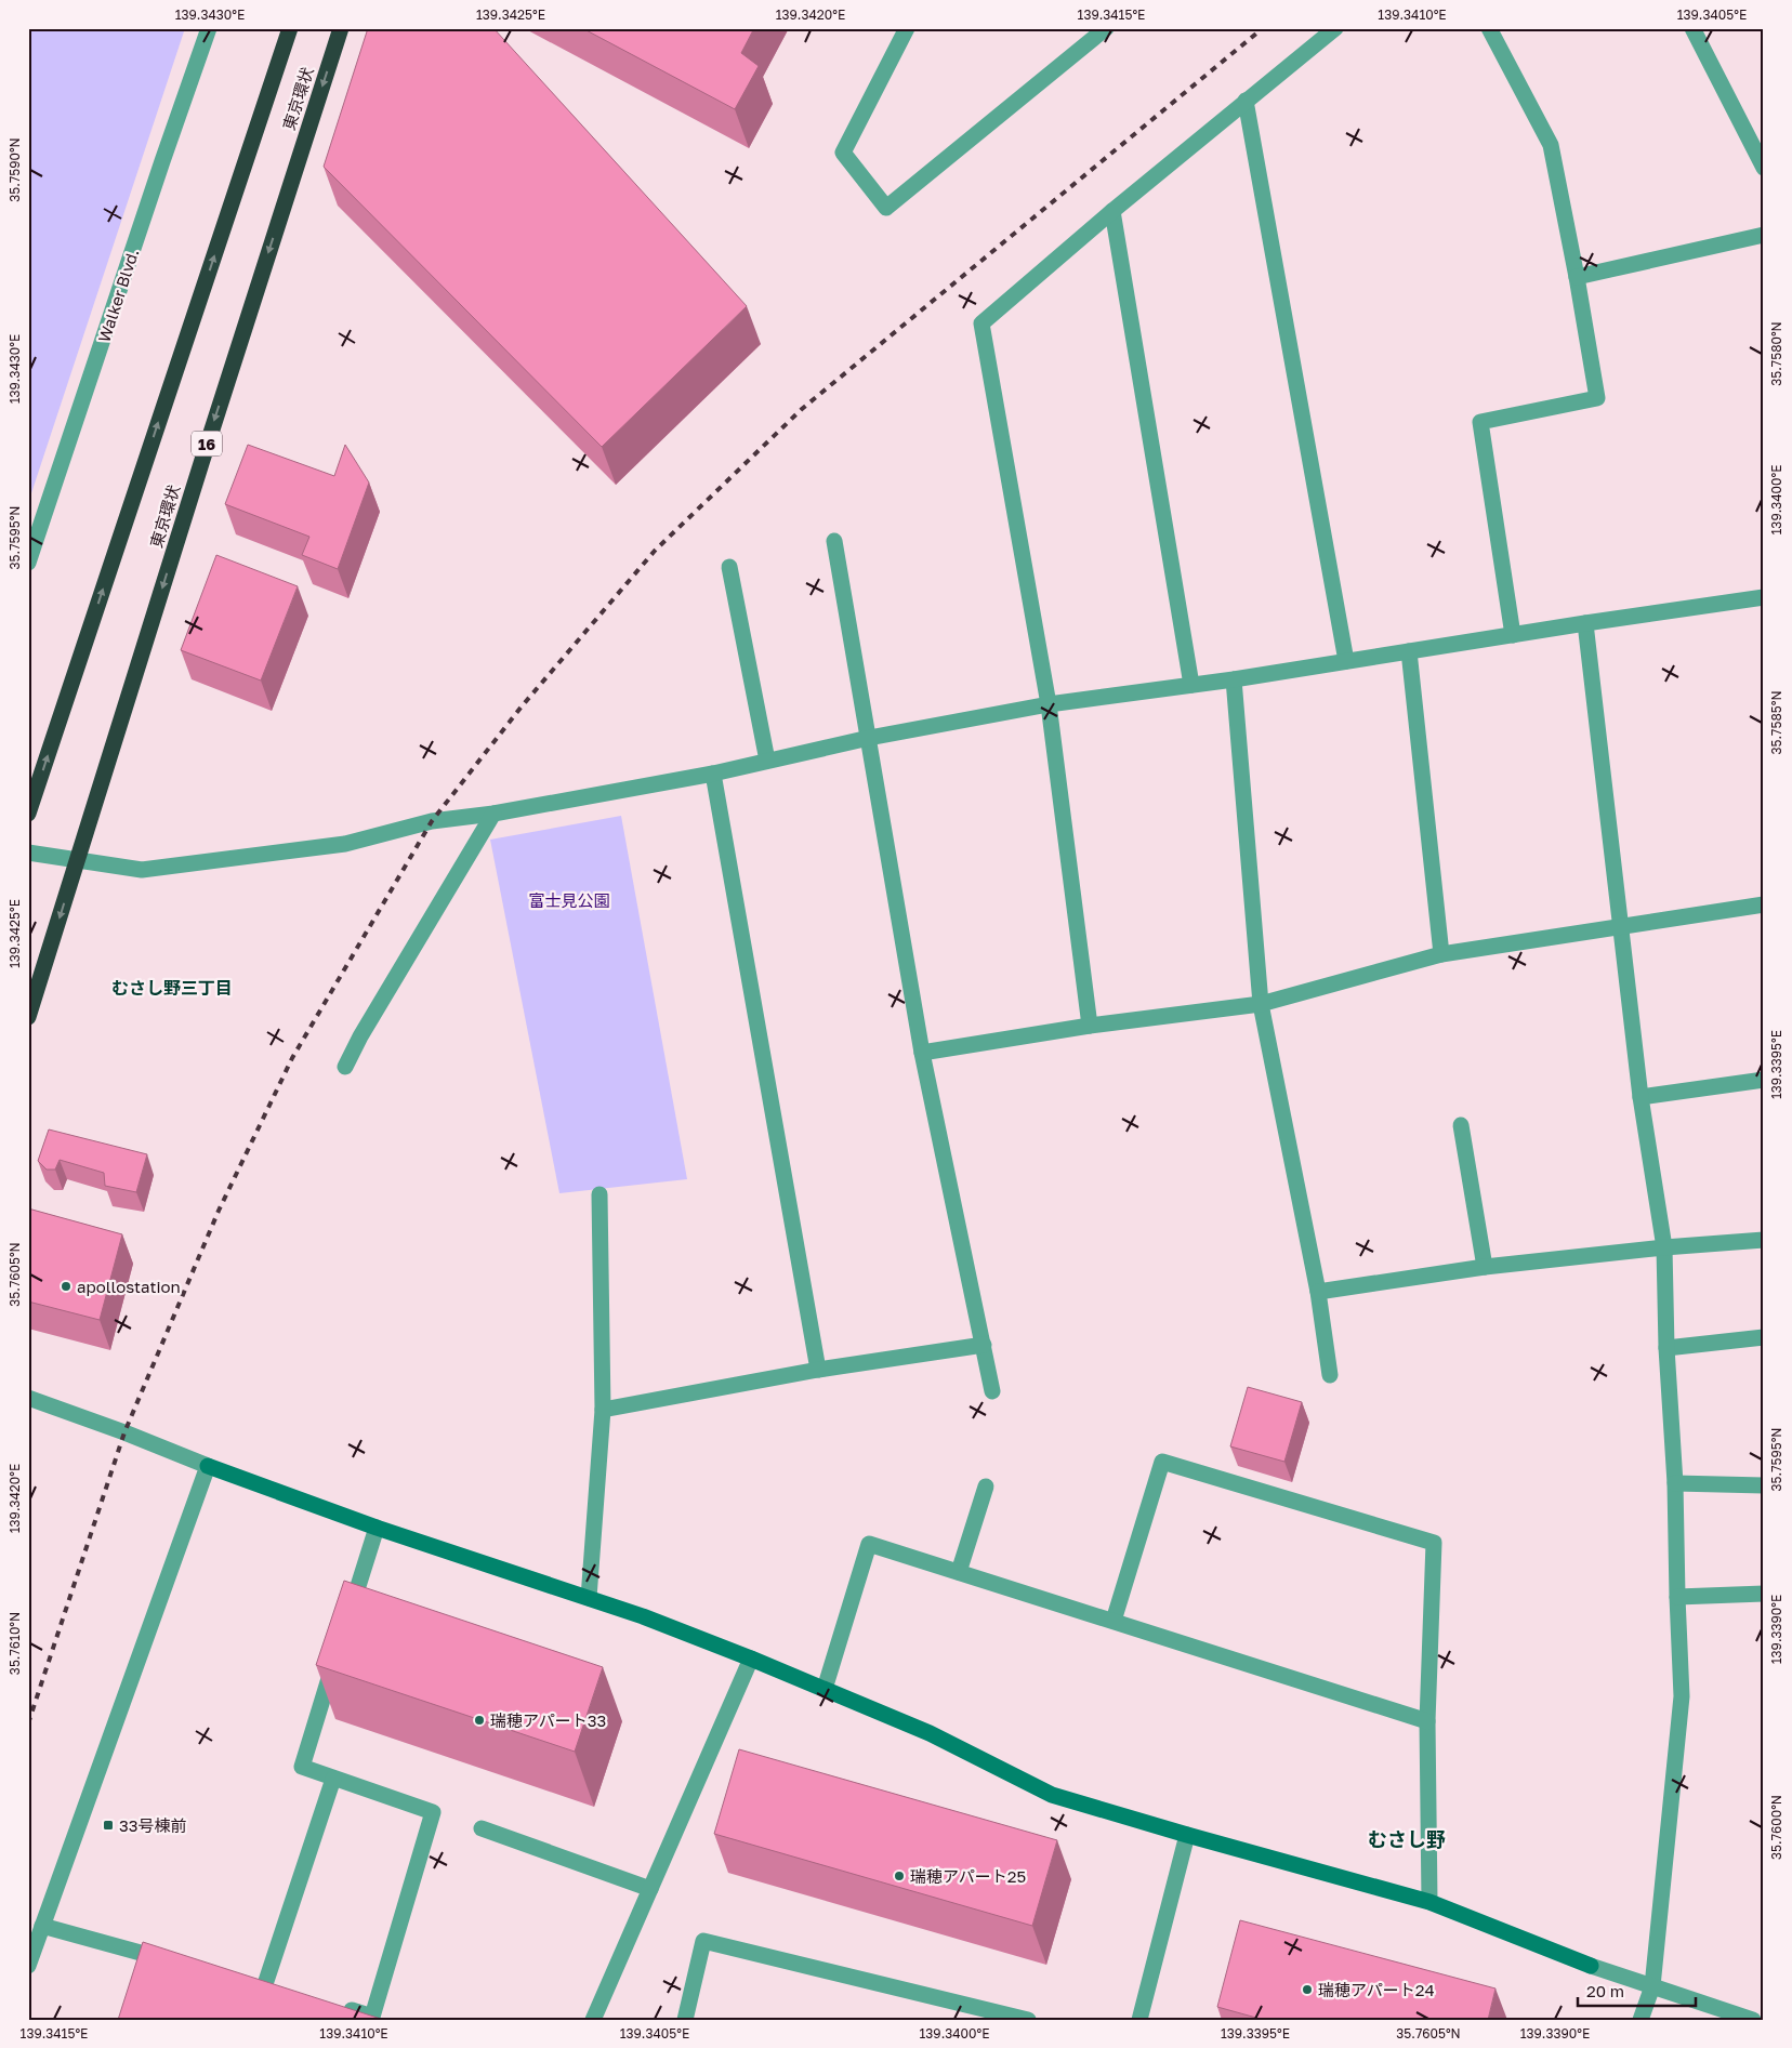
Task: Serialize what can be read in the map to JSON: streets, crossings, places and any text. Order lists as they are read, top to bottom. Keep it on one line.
{"streets":{"highway":["東京環状","16"],"street":["Walker Blvd."]},"districts":["むさし野三丁目","むさし野"],"parks":["富士見公園"],"places":{"other":["apollostation","瑞穂アパート33","瑞穂アパート25","瑞穂アパート24"],"transit":["33号棟前"]},"scale_bar":"20 m","coordinates":["139.3430°E","139.3425°E","139.3420°E","139.3415°E","139.3410°E","139.3405°E","35.7590°N","35.7580°N","139.3400°E","35.7595°N","35.7585°N","139.3395°E","35.7605°N","139.3390°E","35.7610°N","35.7600°N"]}
